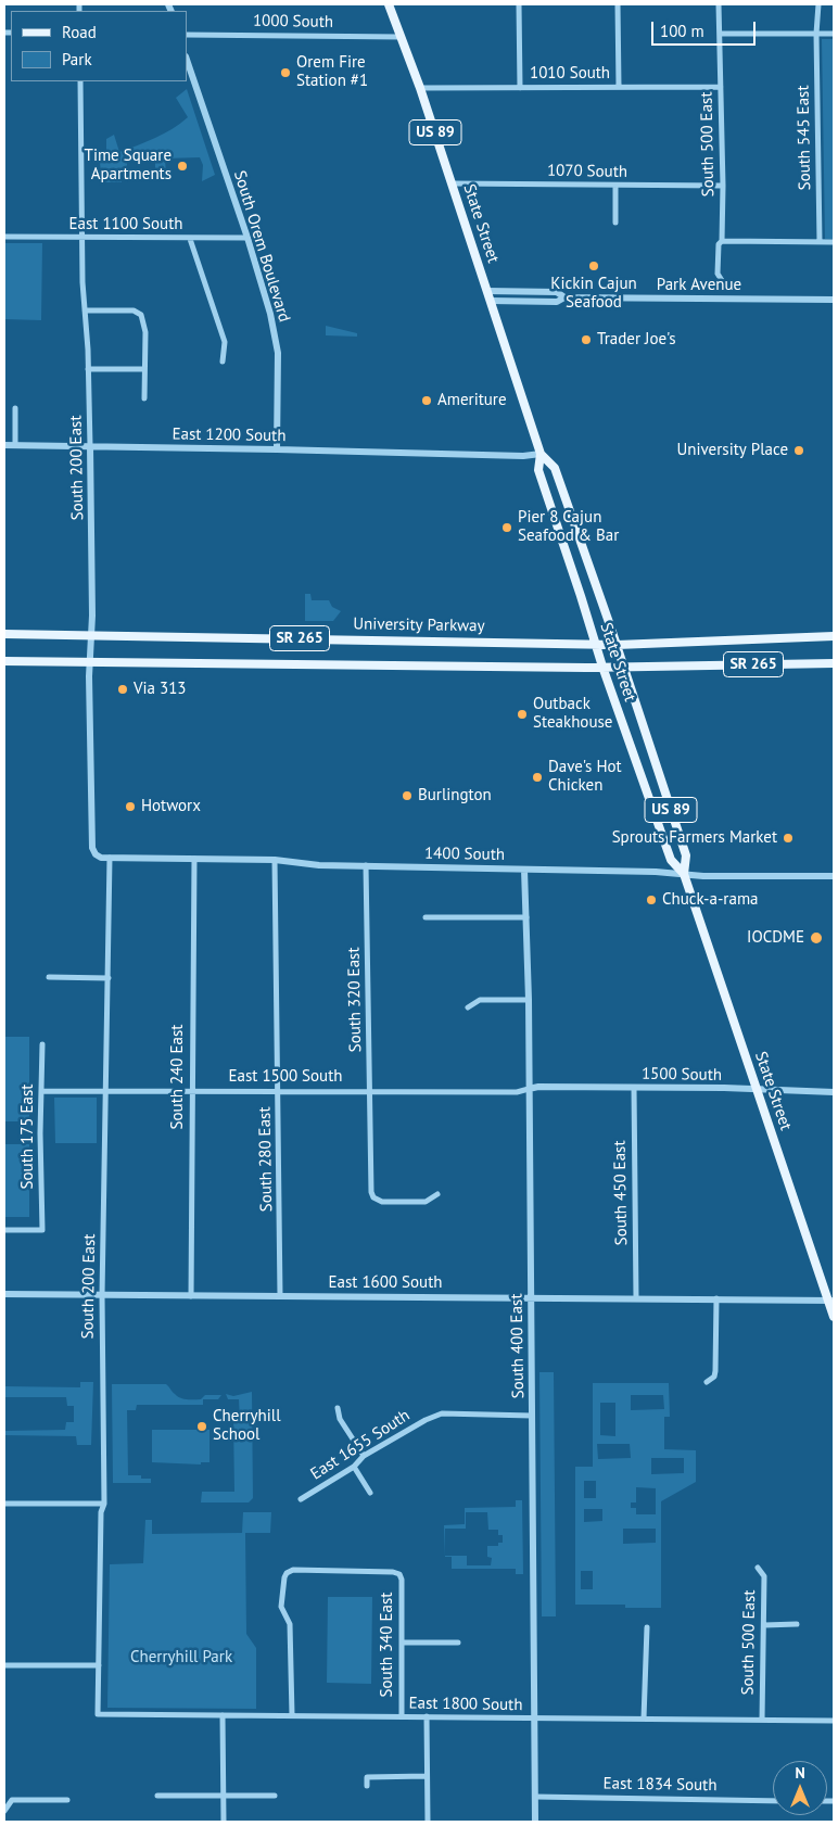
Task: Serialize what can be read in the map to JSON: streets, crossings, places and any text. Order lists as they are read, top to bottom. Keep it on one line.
{"streets":{"main road":["US 89","State Street","University Parkway","SR 265"],"street":["1000 South","1010 South","South 545 East","South 500 East","1070 South","East 1100 South","South Orem Boulevard","Park Avenue","East 1200 South","South 200 East","1400 South","South 320 East","1500 South","South 240 East","East 1500 South","South 175 East","South 280 East","South 450 East","East 1600 South","South 400 East","East 1655 South","South 340 East","East 1800 South","East 1834 South"]},"crossings":[["1000 South","State Street"],["1010 South","South 500 East"],["1010 South","State Street"],["South 500 East","1070 South"],["South 500 East","East 1800 South"],["1070 South","State Street"],["State Street","Park Avenue"],["State Street","East 1200 South"],["State Street","University Parkway"],["State Street","SR 265"],["State Street","1400 South"],["State Street","1500 South"],["State Street","East 1600 South"],["East 1100 South","South Orem Boulevard"],["East 1100 South","South 200 East"],["South Orem Boulevard","East 1200 South"],["East 1200 South","South 200 East"],["South 200 East","University Parkway"],["South 200 East","SR 265"],["South 200 East","1400 South"],["South 200 East","East 1500 South"],["South 200 East","East 1600 South"],["South 200 East","East 1800 South"],["1400 South","South 320 East"],["1400 South","South 240 East"],["1400 South","South 280 East"],["1400 South","South 400 East"],["South 320 East","East 1500 South"],["1500 South","East 1500 South"],["1500 South","South 450 East"],["1500 South","South 400 East"],["South 240 East","East 1500 South"],["South 240 East","East 1600 South"],["East 1500 South","South 175 East"],["East 1500 South","South 280 East"],["East 1500 South","South 400 East"],["South 280 East","East 1600 South"],["South 450 East","East 1600 South"],["East 1600 South","South 400 East"],["South 400 East","East 1655 South"],["South 400 East","East 1800 South"],["South 400 East","East 1834 South"],["South 340 East","East 1800 South"]],"parks":["Cherryhill Park"],"places":["Orem Fire Station #1","Time Square Apartments","Kickin Cajun Seafood","Trader Joe's","Ameriture","University Place","Pier 8 Cajun Seafood & Bar","Via 313","Outback Steakhouse","Dave's Hot Chicken","Burlington","Hotworx","Sprouts Farmers Market","Chuck-a-rama","IOCDME","Cherryhill School"],"legend":["Road","Park"],"scale_bar":"100 m","north":"top"}
